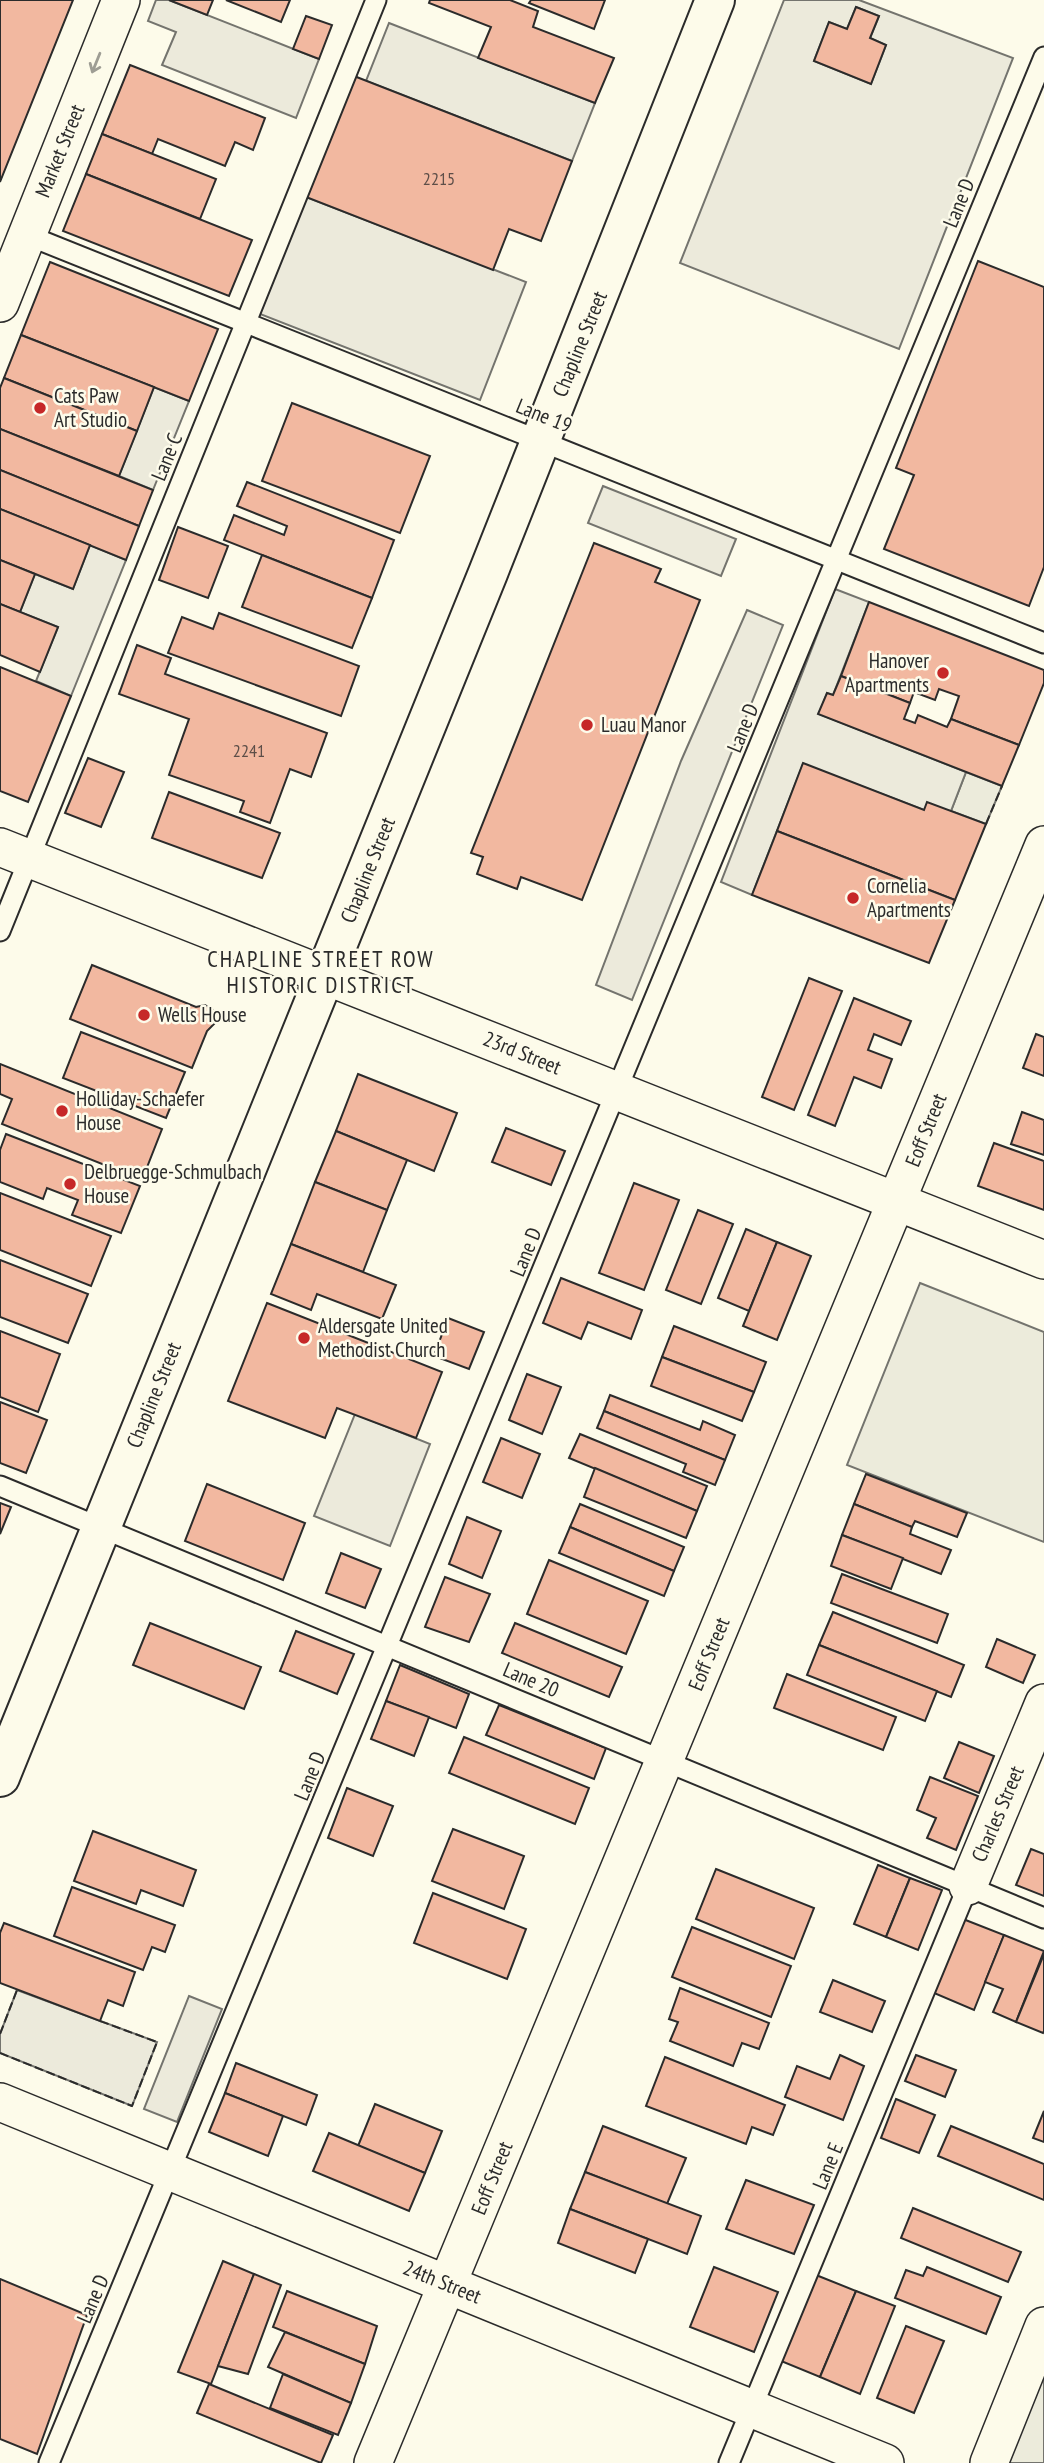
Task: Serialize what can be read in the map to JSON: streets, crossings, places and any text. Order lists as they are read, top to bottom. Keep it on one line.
{"streets":{"main road":["Chapline Street"],"street":["Market Street","23rd Street","Eoff Street","Charles Street","24th Street"],"lane":["Lane D","Lane 19","Lane C","Lane 20","Lane E"]},"crossings":[["Market Street","Lane 19"],["Lane D","Lane 19"],["Lane D","23rd Street"],["Lane D","Lane 20"],["Lane D","24th Street"],["Chapline Street","Lane 19"],["Chapline Street","23rd Street"],["Chapline Street","Lane 20"],["Lane 19","Lane C"],["Lane C","23rd Street"],["23rd Street","Eoff Street"],["Eoff Street","Lane 20"],["Eoff Street","24th Street"],["Lane 20","Charles Street"],["Lane 20","Lane E"],["Charles Street","Lane E"],["Lane E","24th Street"]],"one_way":["Market Street"],"districts":["CHAPLINE STREET ROW HISTORIC DISTRICT"],"places":["Cats Paw Art Studio","Hanover Apartments","Luau Manor","Cornelia Apartments","Wells House","Holliday-Schaefer House","Delbruegge-Schmulbach House","Aldersgate United Methodist Church"],"house_numbers":["2215","2241"]}
